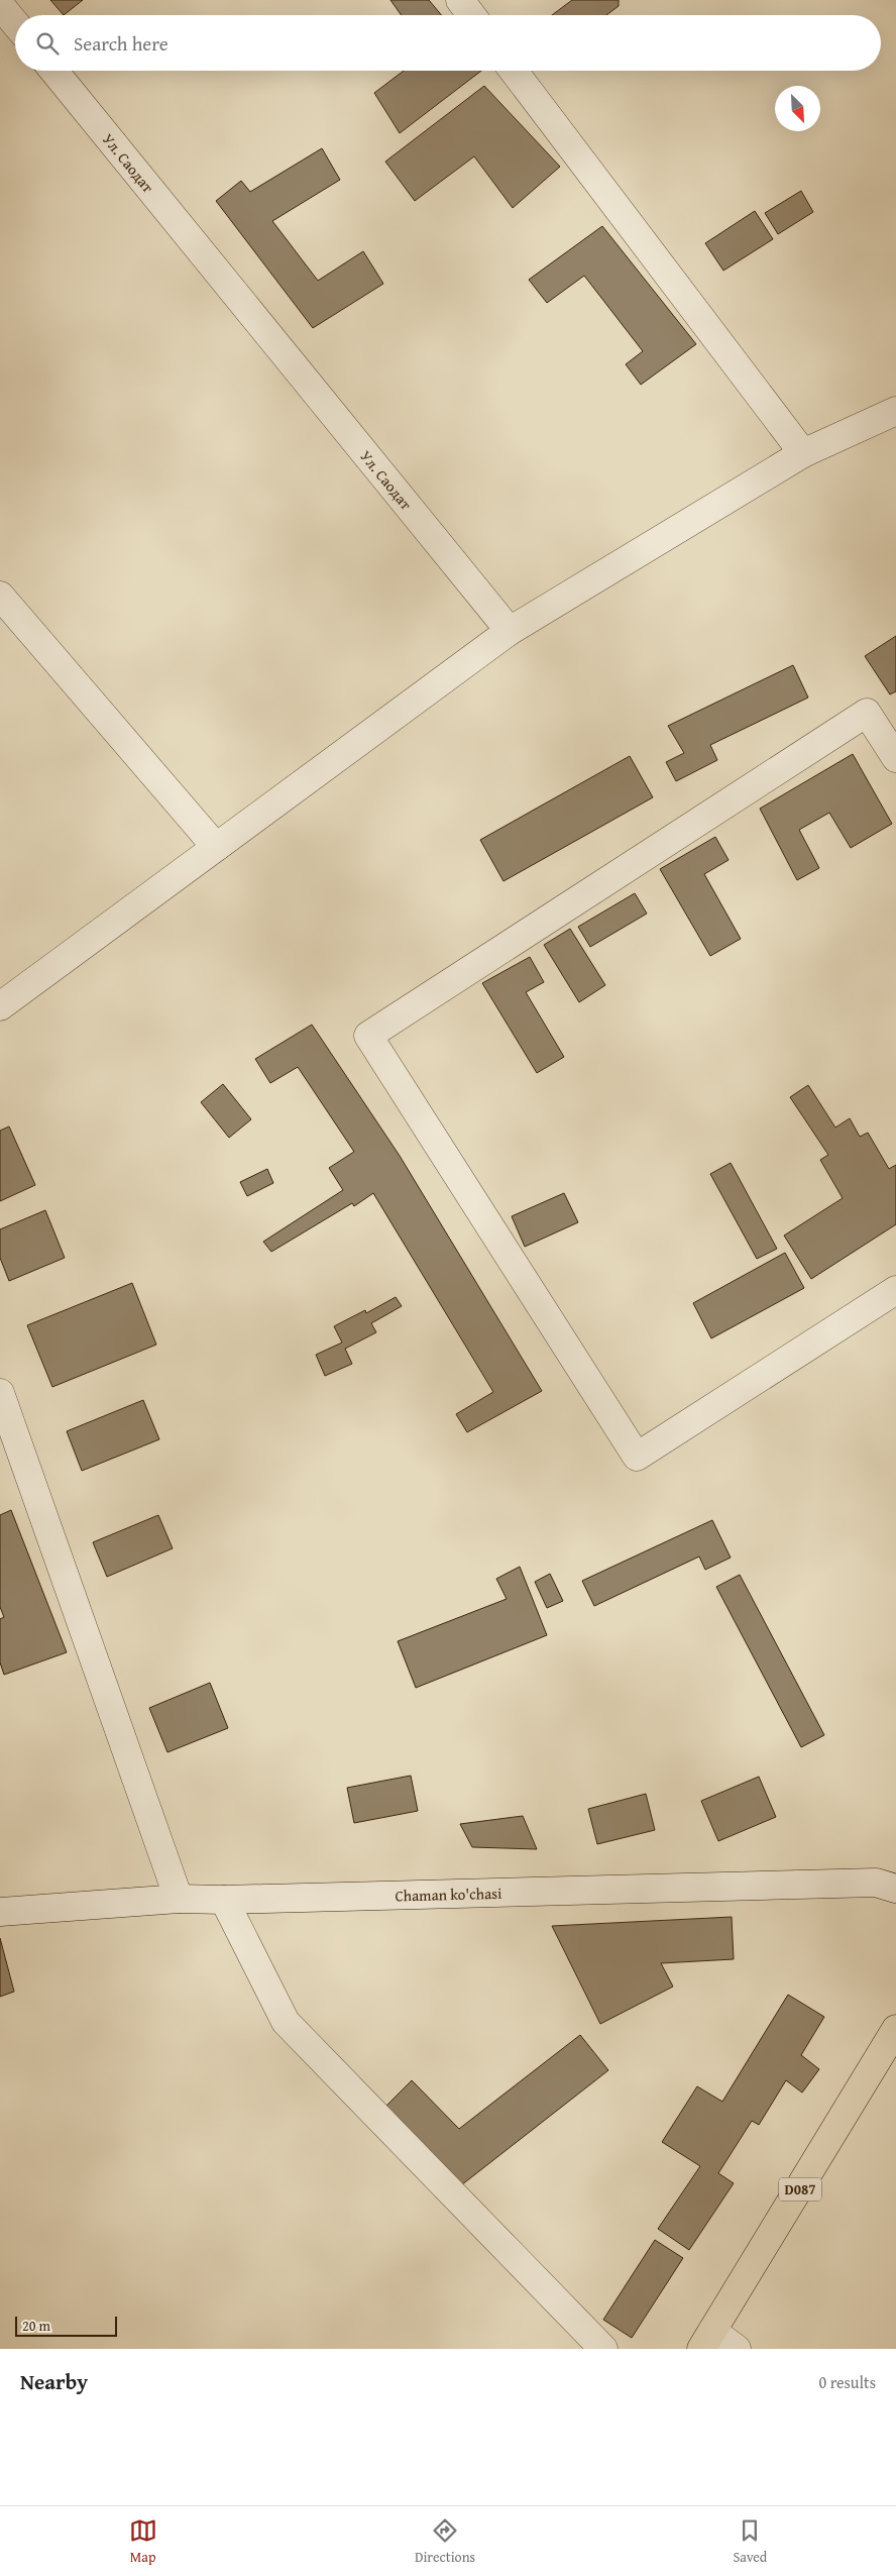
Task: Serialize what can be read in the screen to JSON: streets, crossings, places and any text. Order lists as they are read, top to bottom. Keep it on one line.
{"streets":{"main road":["D087"],"street":["Ул. Саодат","Chaman ko'chasi"]},"scale_bar":"20 m","north":"bottom right","page":{"search":"Search here","scale":"20 m","heading":["Nearby","0 results"],"nav":["Map","Directions","Saved"]}}
